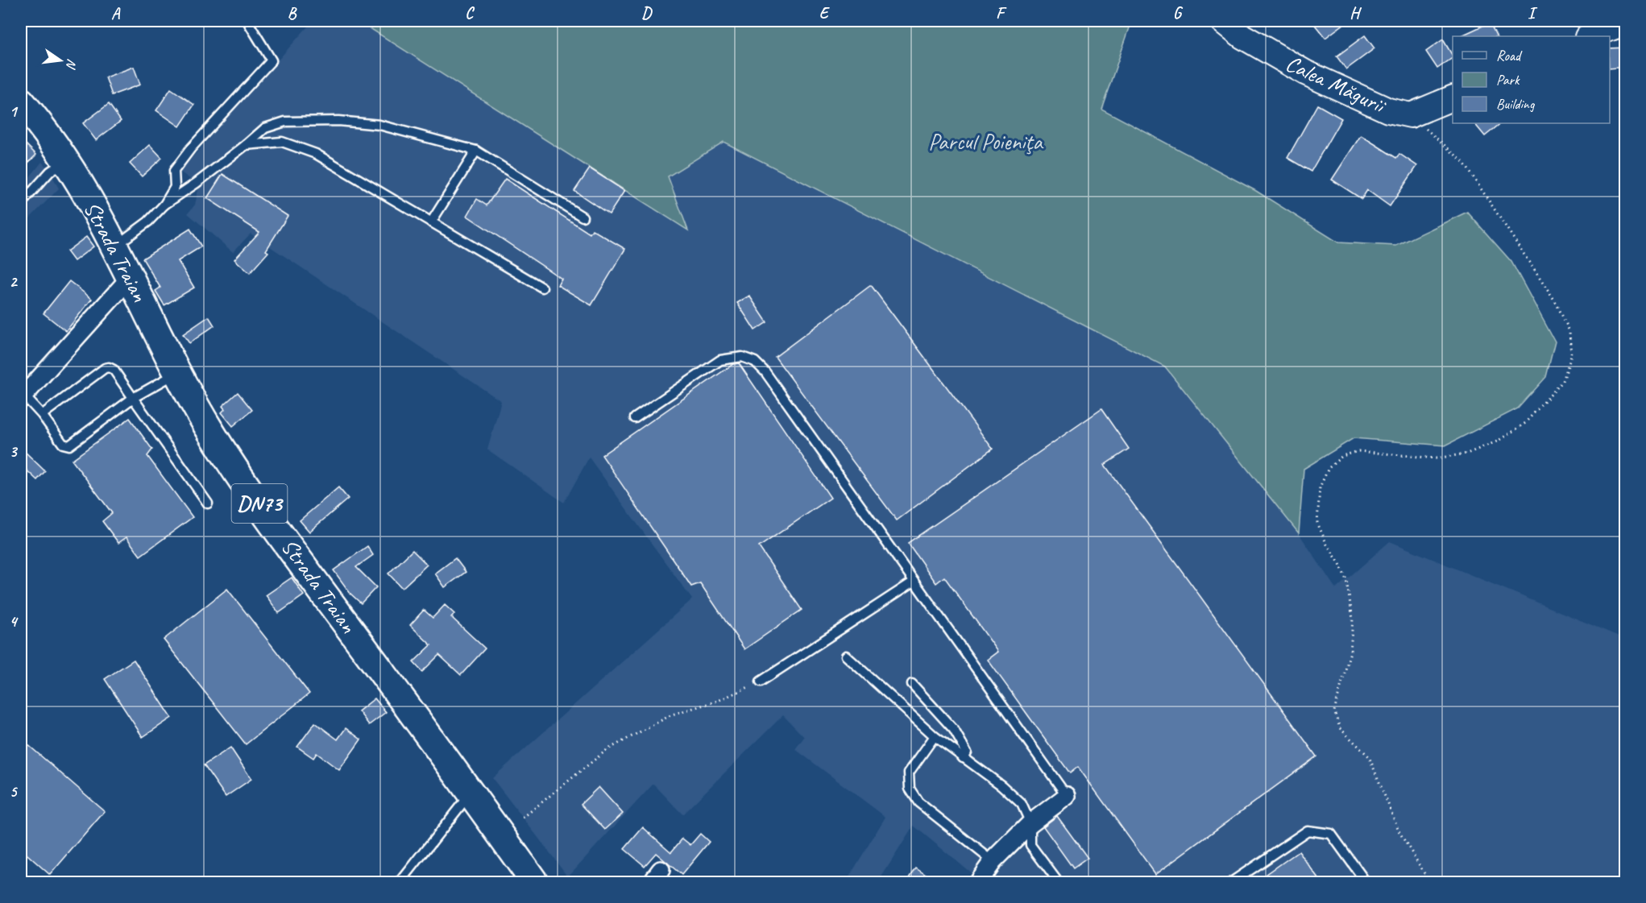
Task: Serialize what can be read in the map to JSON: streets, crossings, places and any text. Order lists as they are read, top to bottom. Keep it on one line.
{"streets":{"main road":["Strada Traian","DN73"],"street":["Calea Măgurii"]},"parks":["Parcul Poieniţa"],"legend":["Road","Park","Building"],"north":"right","grid":{"columns":["A","B","C","D","E","F","G","H","I"],"rows":["1","2","3","4","5"]}}
